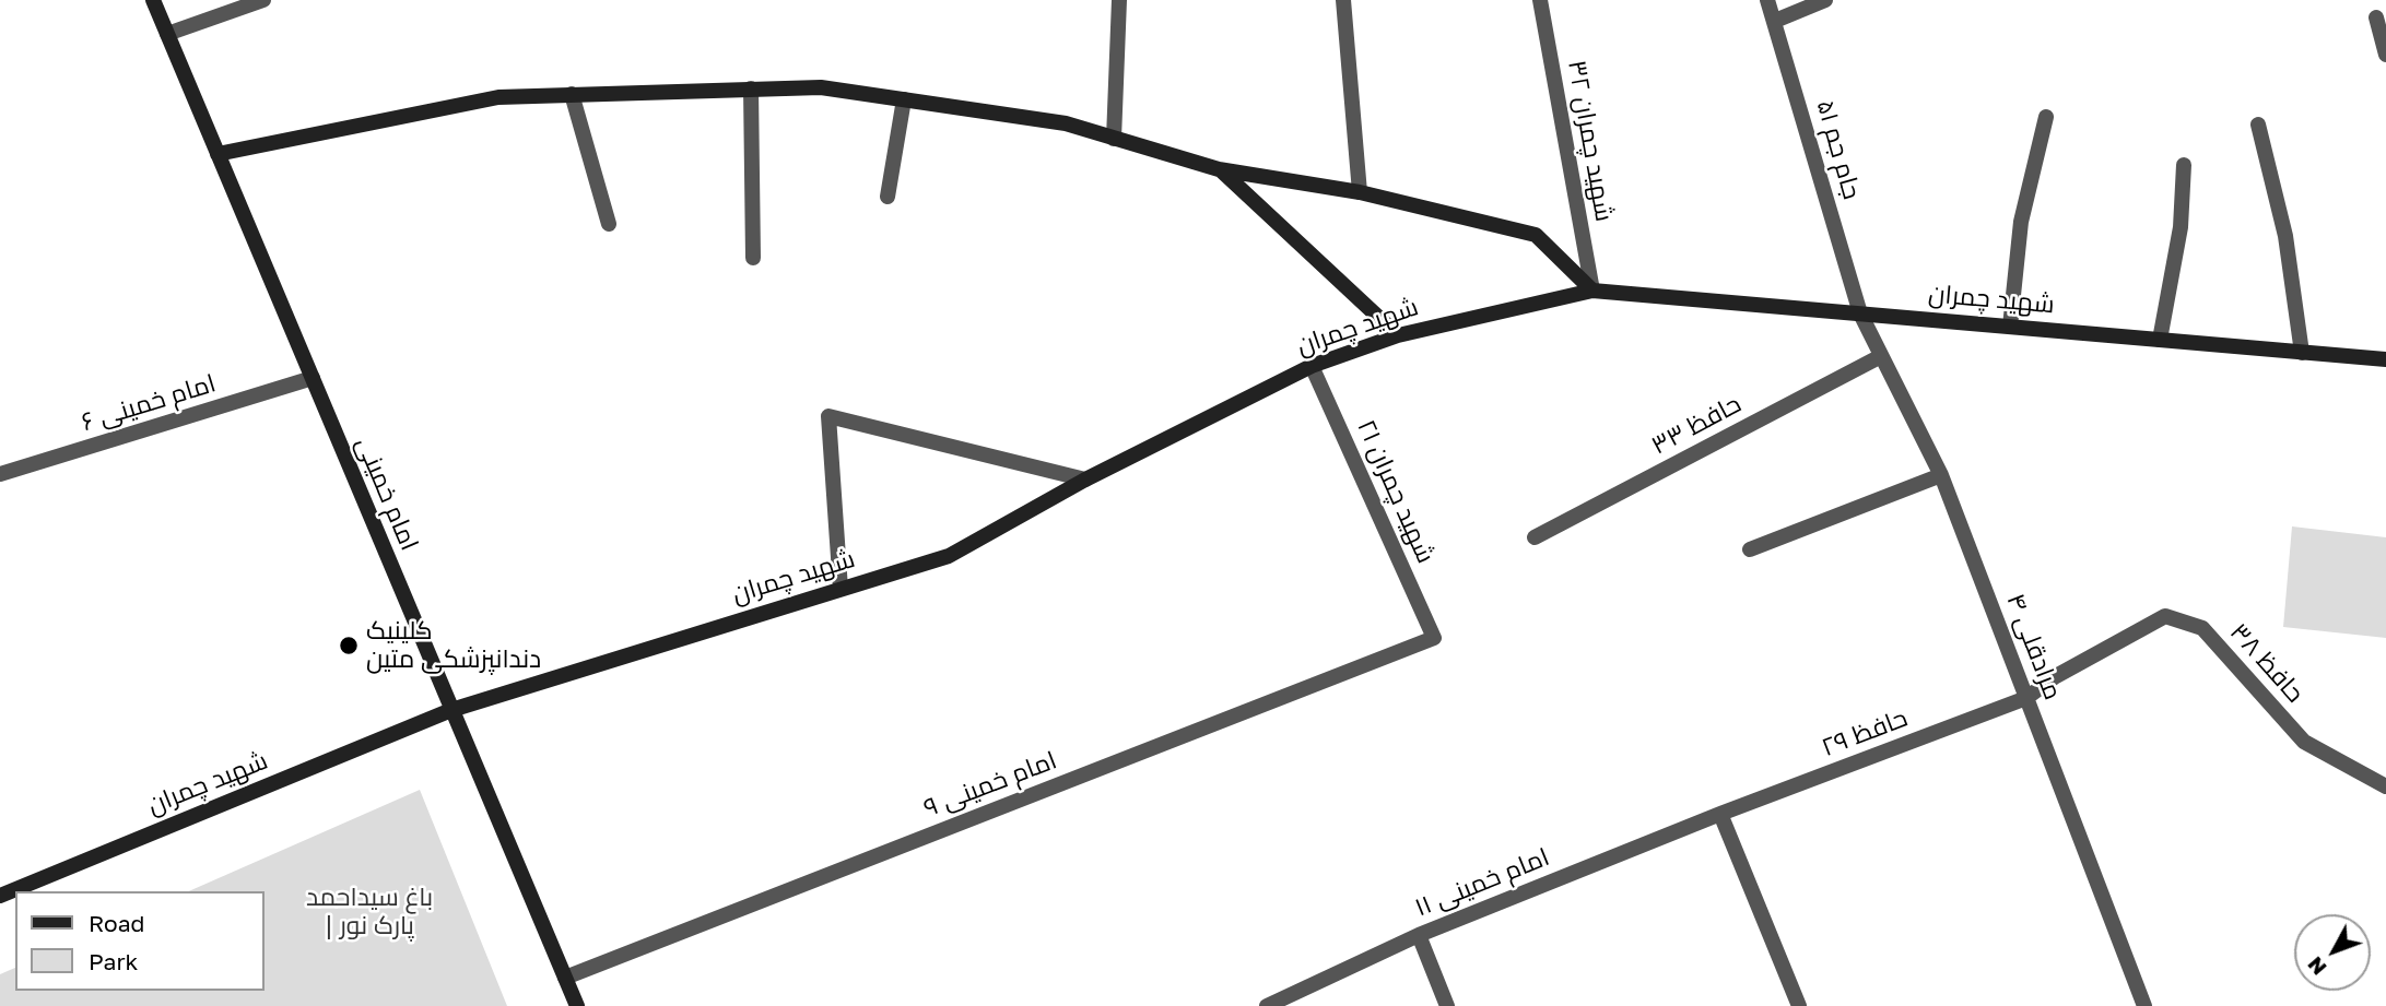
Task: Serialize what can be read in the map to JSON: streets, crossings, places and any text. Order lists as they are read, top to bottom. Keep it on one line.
{"streets":{"street":["شهید چمران ۳۲","جام جم ۵۱","شهید چمران","امام خمینی ۶","حافظ ۳۳","شهید چمران ۲۱","امام خمینی","مرادقلی ۴","حافظ ۳۸","حافظ ۲۹","امام خمینی ۹","امام خمینی ۱۱"]},"crossings":[["شهید چمران ۳۲","شهید چمران"],["جام جم ۵۱","شهید چمران"],["جام جم ۵۱","مرادقلی ۴"],["شهید چمران","شهید چمران ۲۱"],["شهید چمران","امام خمینی"],["شهید چمران","مرادقلی ۴"],["امام خمینی ۶","امام خمینی"],["حافظ ۳۳","مرادقلی ۴"],["شهید چمران ۲۱","امام خمینی ۹"],["امام خمینی","امام خمینی ۹"],["مرادقلی ۴","حافظ ۳۸"],["مرادقلی ۴","حافظ ۲۹"],["حافظ ۳۸","حافظ ۲۹"],["حافظ ۲۹","امام خمینی ۱۱"]],"parks":["باغ سیداحمد | پارک نور"],"places":["کلینیک دندانپزشکی متین"],"legend":["Road","Park"],"north":"bottom left"}
